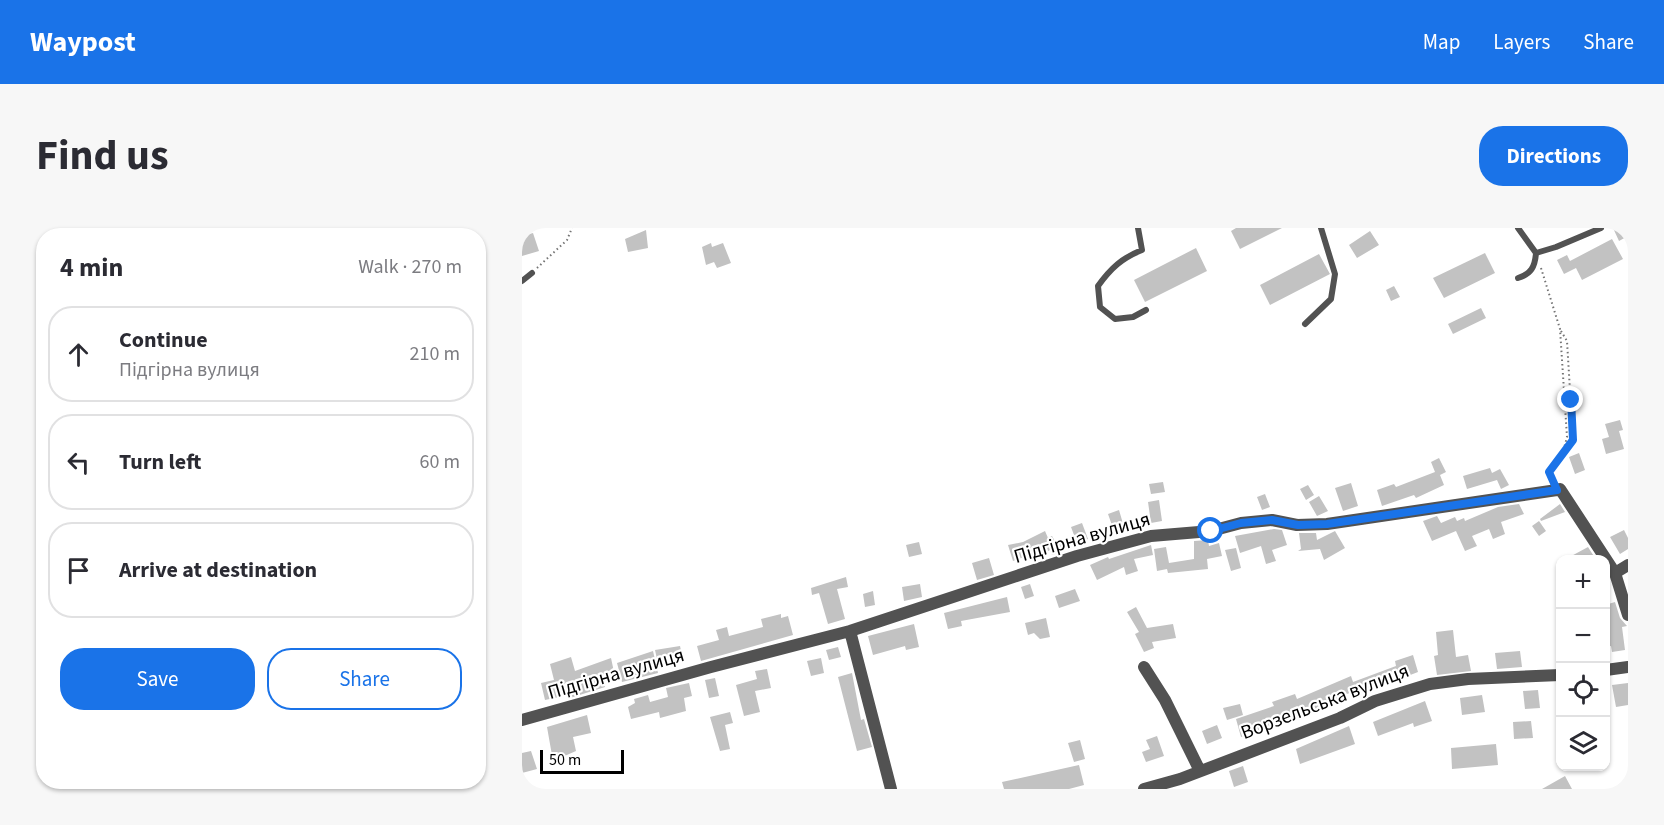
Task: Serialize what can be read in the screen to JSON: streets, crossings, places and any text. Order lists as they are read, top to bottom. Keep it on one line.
{"streets":{"street":["Підгірна вулиця","Ворзельська вулиця"]},"scale_bar":"50 m","page":{"header":"Waypost","nav":["Map","Layers","Share"],"title":"Find us","buttons":["Directions",["Save","Share"]],"heading":["4 min","Walk · 270 m"],"list":[["Continue","Підгірна вулиця","210 m"],["Turn left","60 m"],"Arrive at destination"],"map_buttons":["+","−"],"scale":"50 m"}}
